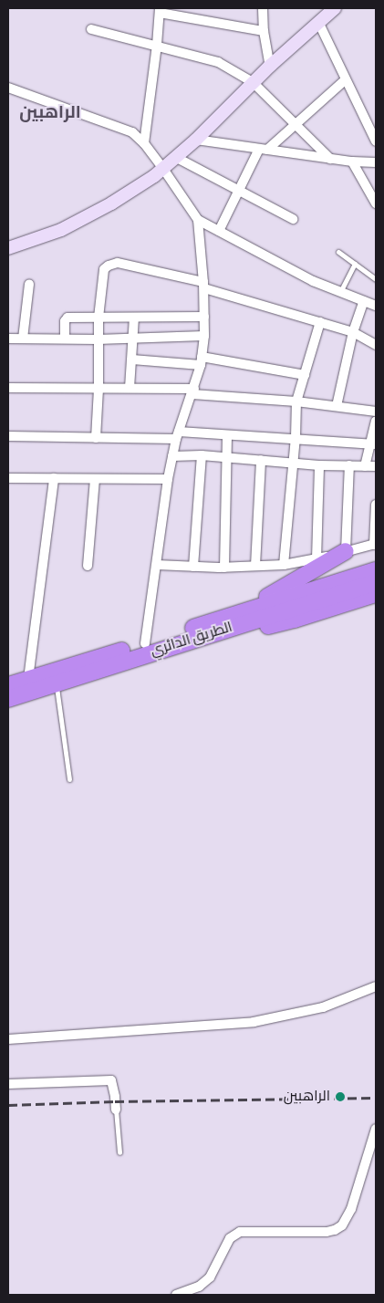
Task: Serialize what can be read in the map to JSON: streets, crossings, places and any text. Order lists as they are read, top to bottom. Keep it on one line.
{"streets":{"highway":["الطريق الدائري"]},"districts":["الراهبين"],"places":["الراهبين"]}
